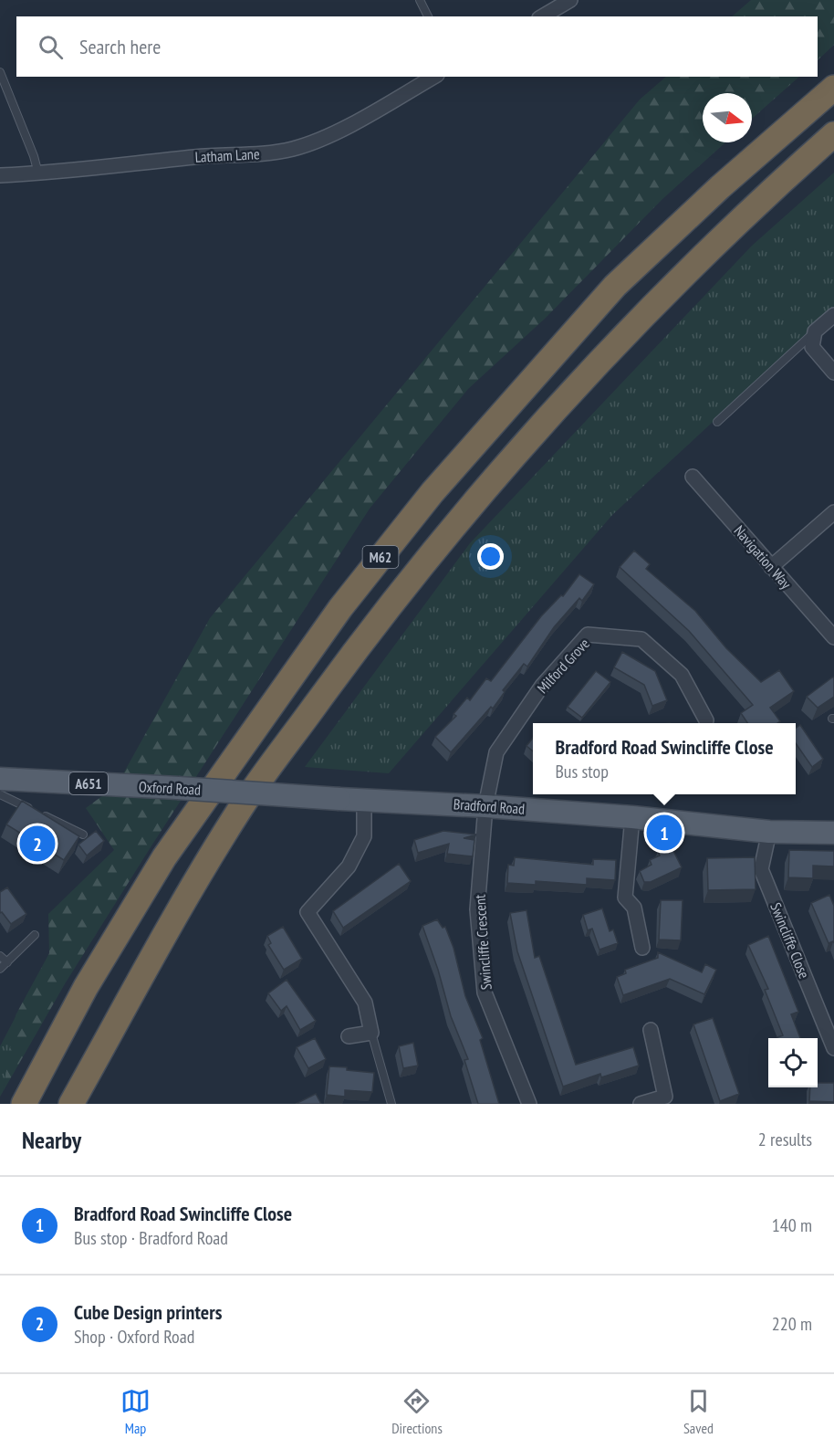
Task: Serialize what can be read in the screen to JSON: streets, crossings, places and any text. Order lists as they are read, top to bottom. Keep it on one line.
{"streets":{"highway":["M62"],"main road":["A651","Oxford Road","Bradford Road"],"street":["Latham Lane","Navigation Way","Milford Grove","Swincliffe Close","Swincliffe Crescent"]},"crossings":[["Milford Grove","Bradford Road"],["Milford Grove","Swincliffe Crescent"],["Oxford Road","Bradford Road"],["Bradford Road","Swincliffe Close"],["Bradford Road","Swincliffe Crescent"]],"north":"right","page":{"search":"Search here","popup":["Bradford Road Swincliffe Close","Bus stop"],"pins":["1","2"],"heading":["Nearby","2 results"],"list":[{"mark":"1","name":"Bradford Road Swincliffe Close","note":"Bus stop · Bradford Road","value":"140 m"},{"mark":"2","name":"Cube Design printers","note":"Shop · Oxford Road","value":"220 m"}],"nav":["Map","Directions","Saved"]}}
